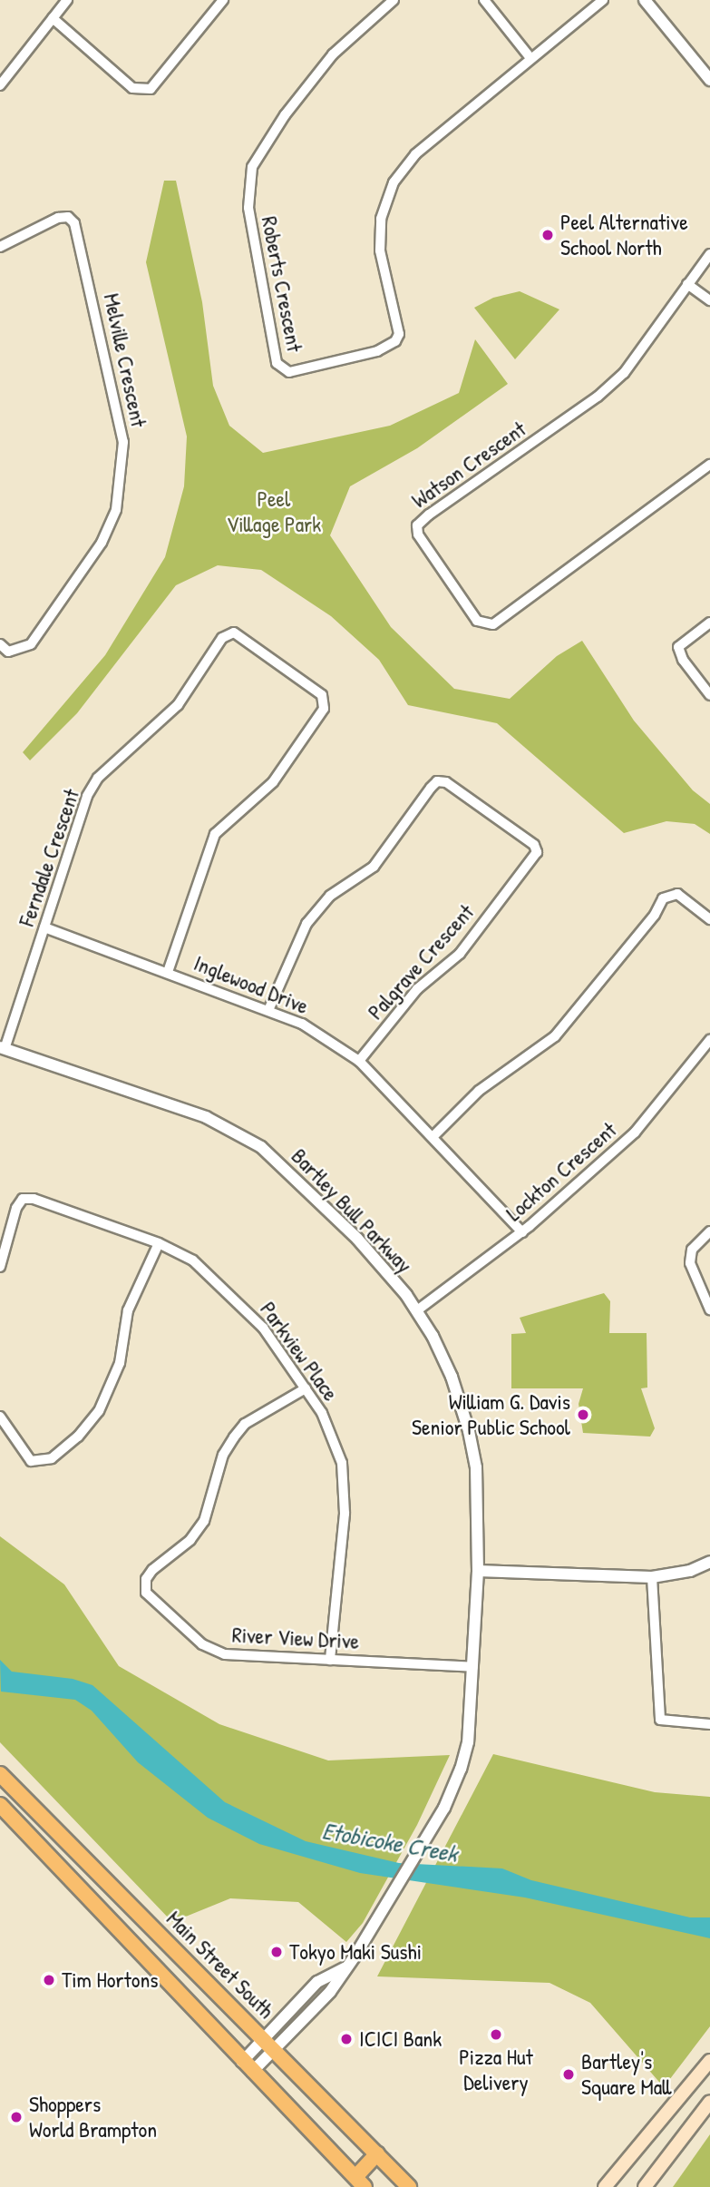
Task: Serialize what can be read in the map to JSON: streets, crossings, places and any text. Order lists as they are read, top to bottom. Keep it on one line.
{"streets":{"main road":["Main Street South"],"street":["Roberts Crescent","Melville Crescent","Watson Crescent","Ferndale Crescent","Palgrave Crescent","Inglewood Drive","Lockton Crescent","Bartley Bull Parkway","Parkview Place","River View Drive"]},"crossings":[["Ferndale Crescent","Inglewood Drive"],["Ferndale Crescent","Bartley Bull Parkway"],["Palgrave Crescent","Inglewood Drive"],["Inglewood Drive","Lockton Crescent"],["Lockton Crescent","Bartley Bull Parkway"],["Bartley Bull Parkway","River View Drive"],["Bartley Bull Parkway","Main Street South"],["Parkview Place","River View Drive"]],"water":["Etobicoke Creek"],"parks":["Peel Village Park"],"places":["Peel Alternative School North","William G. Davis Senior Public School","Tokyo Maki Sushi","Tim Hortons","Pizza Hut Delivery","ICICI Bank","Bartley's Square Mall","Shoppers World Brampton"]}
